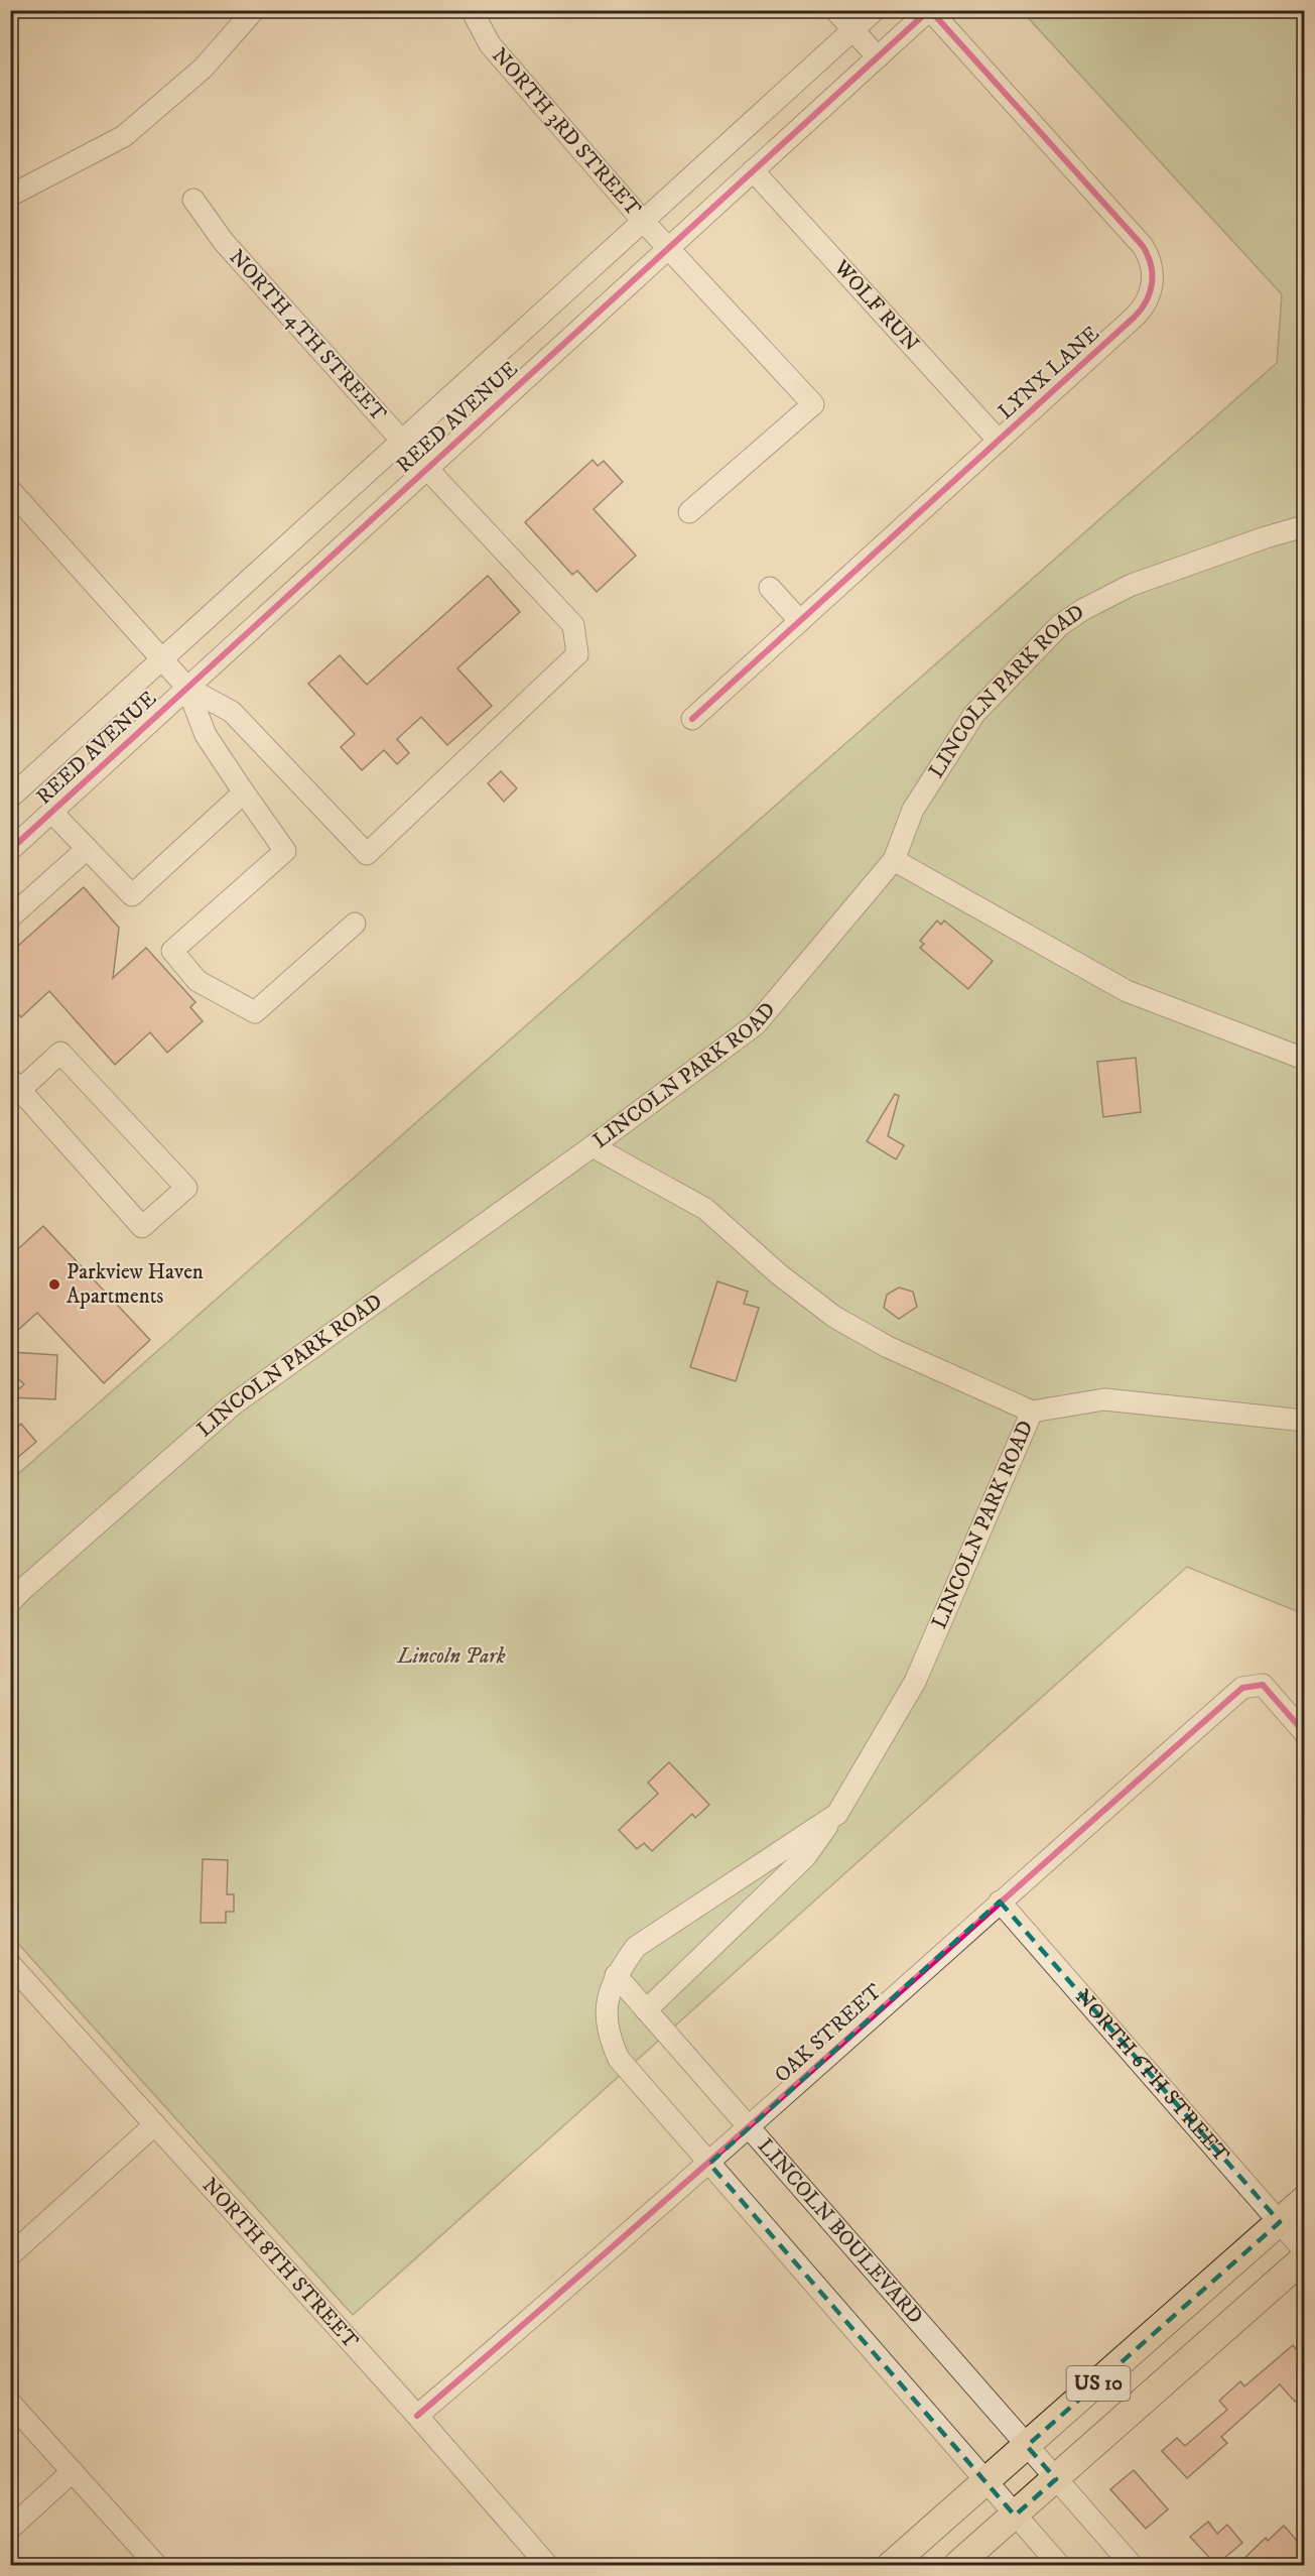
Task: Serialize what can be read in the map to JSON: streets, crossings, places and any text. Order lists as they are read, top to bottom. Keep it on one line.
{"streets":{"main road":["US 10"],"street":["NORTH 3RD STREET","WOLF RUN","NORTH 4TH STREET","LYNX LANE","REED AVENUE","LINCOLN PARK ROAD","OAK STREET","NORTH 6TH STREET","LINCOLN BOULEVARD","NORTH 8TH STREET"]},"crossings":[["NORTH 3RD STREET","REED AVENUE"],["WOLF RUN","LYNX LANE"],["WOLF RUN","REED AVENUE"],["NORTH 4TH STREET","REED AVENUE"],["LYNX LANE","REED AVENUE"],["LINCOLN PARK ROAD","LINCOLN BOULEVARD"],["OAK STREET","NORTH 6TH STREET"],["OAK STREET","LINCOLN BOULEVARD"],["OAK STREET","NORTH 8TH STREET"],["NORTH 6TH STREET","US 10"],["LINCOLN BOULEVARD","US 10"]],"parks":["Lincoln Park"],"places":["Parkview Haven Apartments"]}
